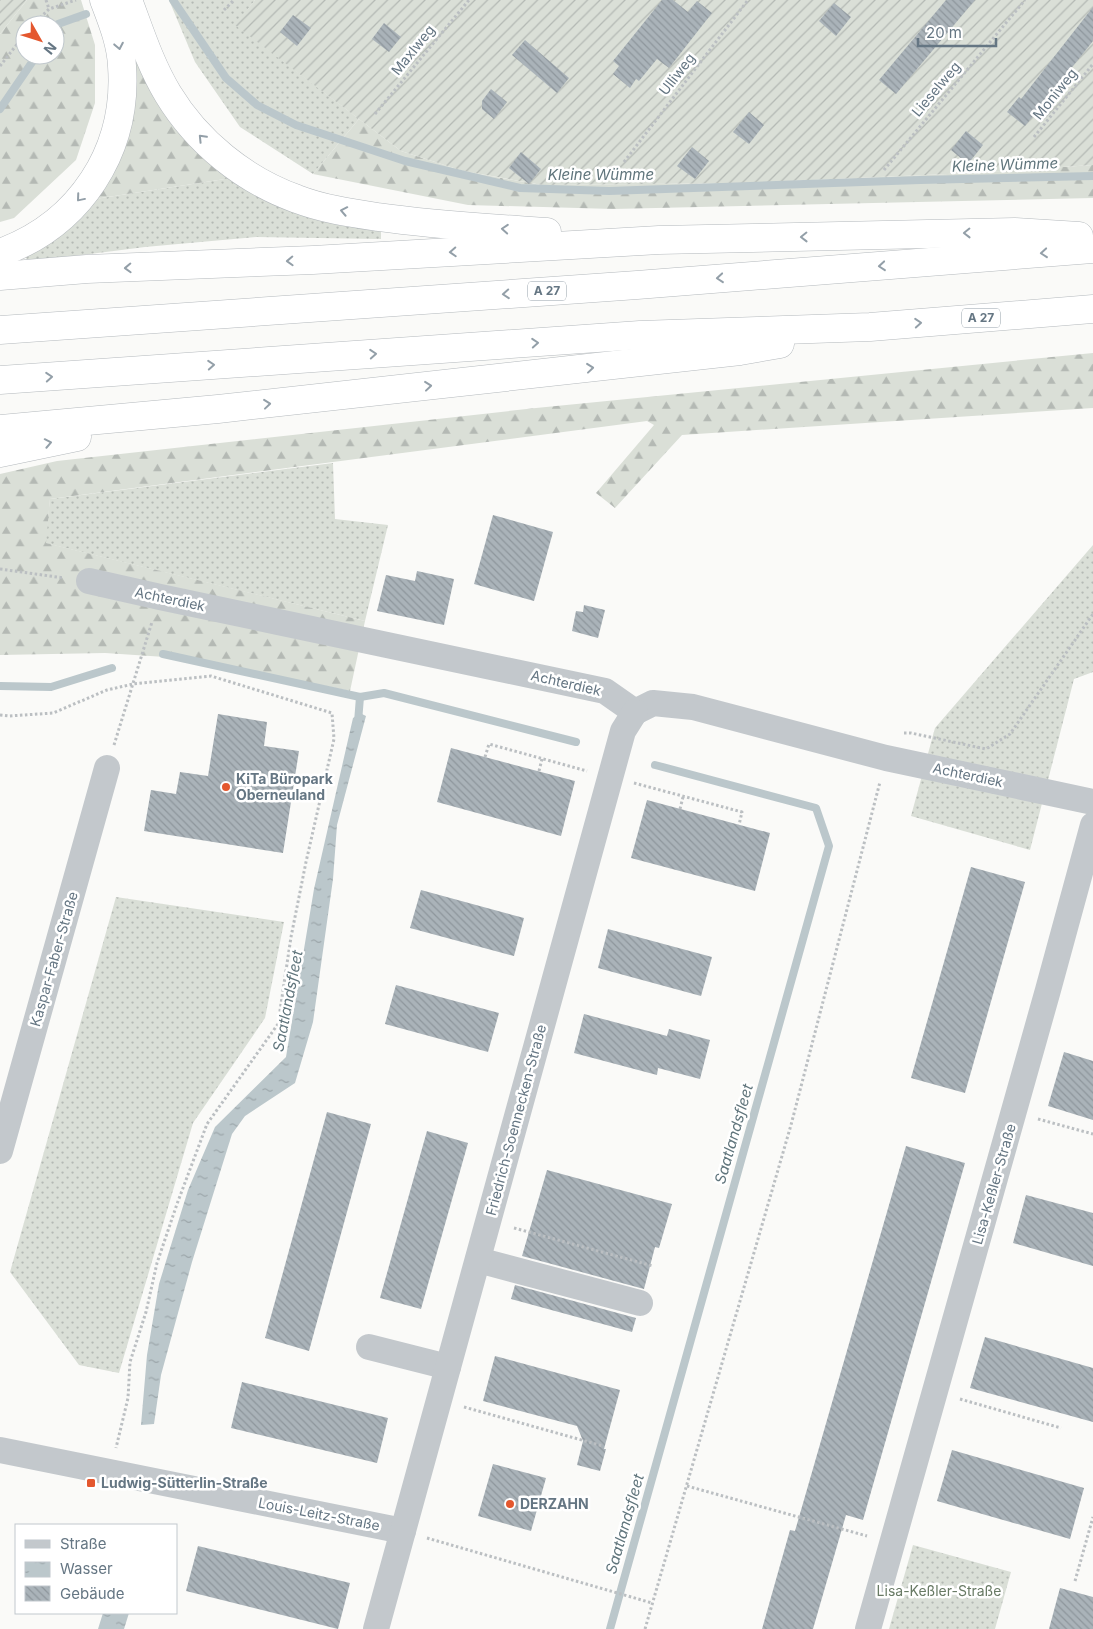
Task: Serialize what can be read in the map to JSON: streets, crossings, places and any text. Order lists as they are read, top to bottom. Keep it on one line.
{"streets":{"highway":["A 27"],"street":["Achterdiek","Kaspar-Faber-Straße","Friedrich-Soennecken-Straße","Lisa-Keßler-Straße","Louis-Leitz-Straße"],"path":["Maxlweg","Ulliweg","Lieselweg","Moniweg"]},"crossings":[["Achterdiek","Friedrich-Soennecken-Straße"],["Friedrich-Soennecken-Straße","Louis-Leitz-Straße"]],"water":["Kleine Wümme","Saatlandsfleet"],"parks":["Lisa-Keßler-Straße"],"places":{"other":["KiTa Büropark Oberneuland","DERZAHN"],"transit":["Ludwig-Sütterlin-Straße"]},"legend":["Straße","Wasser","Gebäude"],"scale_bar":"20 m","north":"bottom right"}
